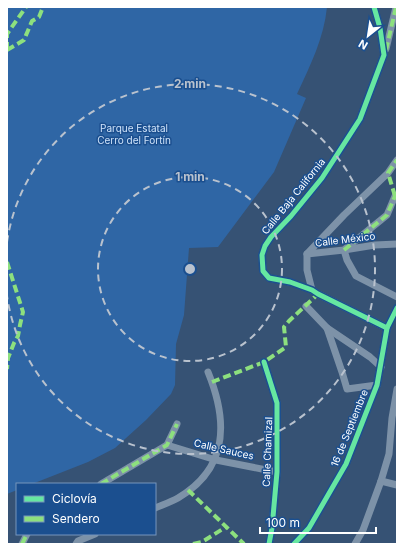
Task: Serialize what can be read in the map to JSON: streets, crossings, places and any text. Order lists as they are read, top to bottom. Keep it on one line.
{"streets":{"street":["Calle Baja California","Calle México","16 de Septiembre","Calle Sauces","Calle Chamizal"]},"crossings":[["Calle Baja California","Calle México"],["Calle Baja California","16 de Septiembre"],["Calle Sauces","Calle Chamizal"]],"parks":["Parque Estatal Cerro del Fortín"],"legend":["Ciclovía","Sendero"],"scale_bar":"100 m","north":"bottom left","rings":["2 min","1 min"]}
